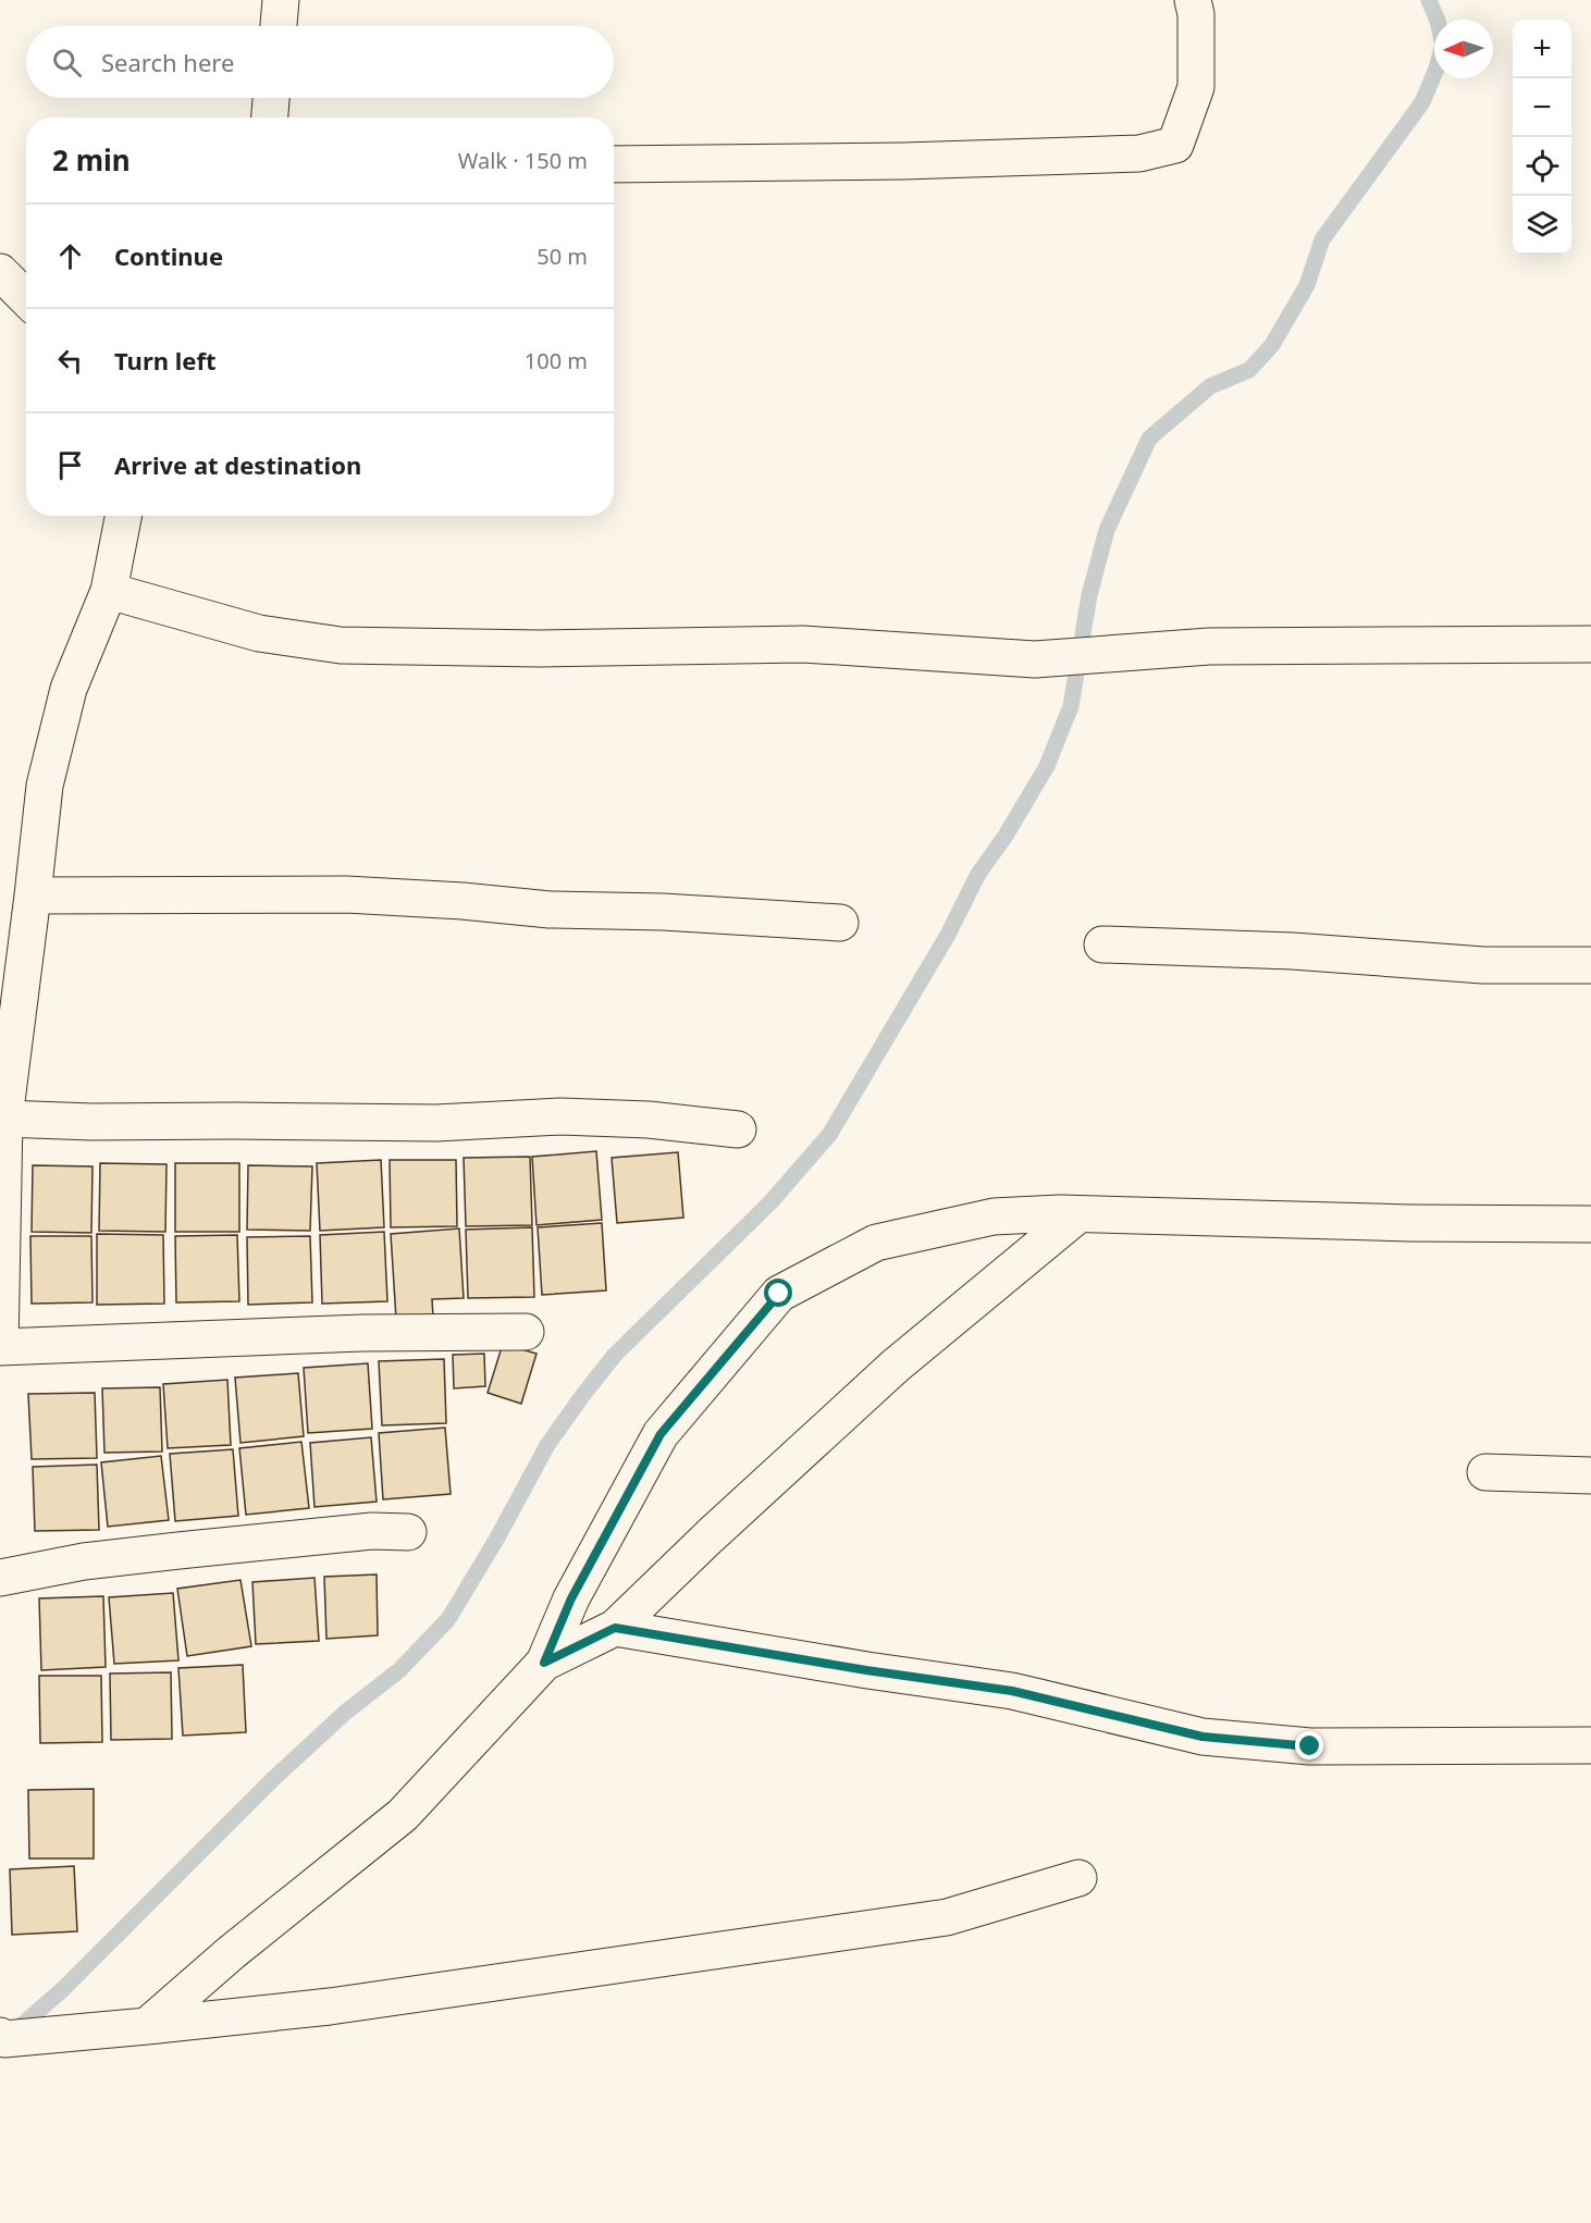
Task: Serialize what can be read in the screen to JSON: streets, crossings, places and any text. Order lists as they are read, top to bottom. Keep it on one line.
{"north":"left","page":{"map_buttons":["+","−"],"search":"Search here","heading":["2 min","Walk · 150 m"],"list":[["Continue","50 m"],["Turn left","100 m"],"Arrive at destination"]}}
